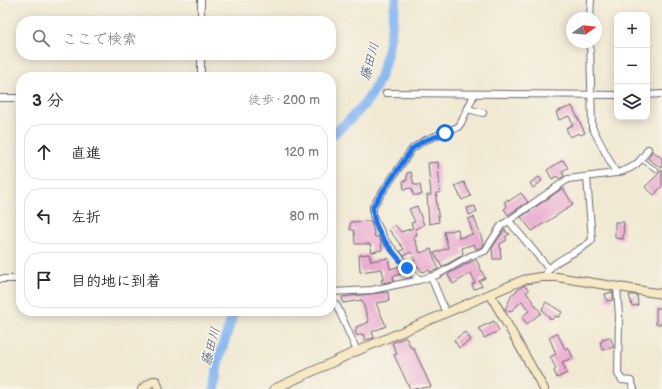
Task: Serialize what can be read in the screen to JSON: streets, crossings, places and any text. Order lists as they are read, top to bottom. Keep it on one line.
{"water":["藤田川"],"north":"right","page":{"map_buttons":["+","−"],"search":"ここで検索","heading":["3 分","徒歩 · 200 m"],"list":[["直進","120 m"],["左折","80 m"],"目的地に到着"]}}
